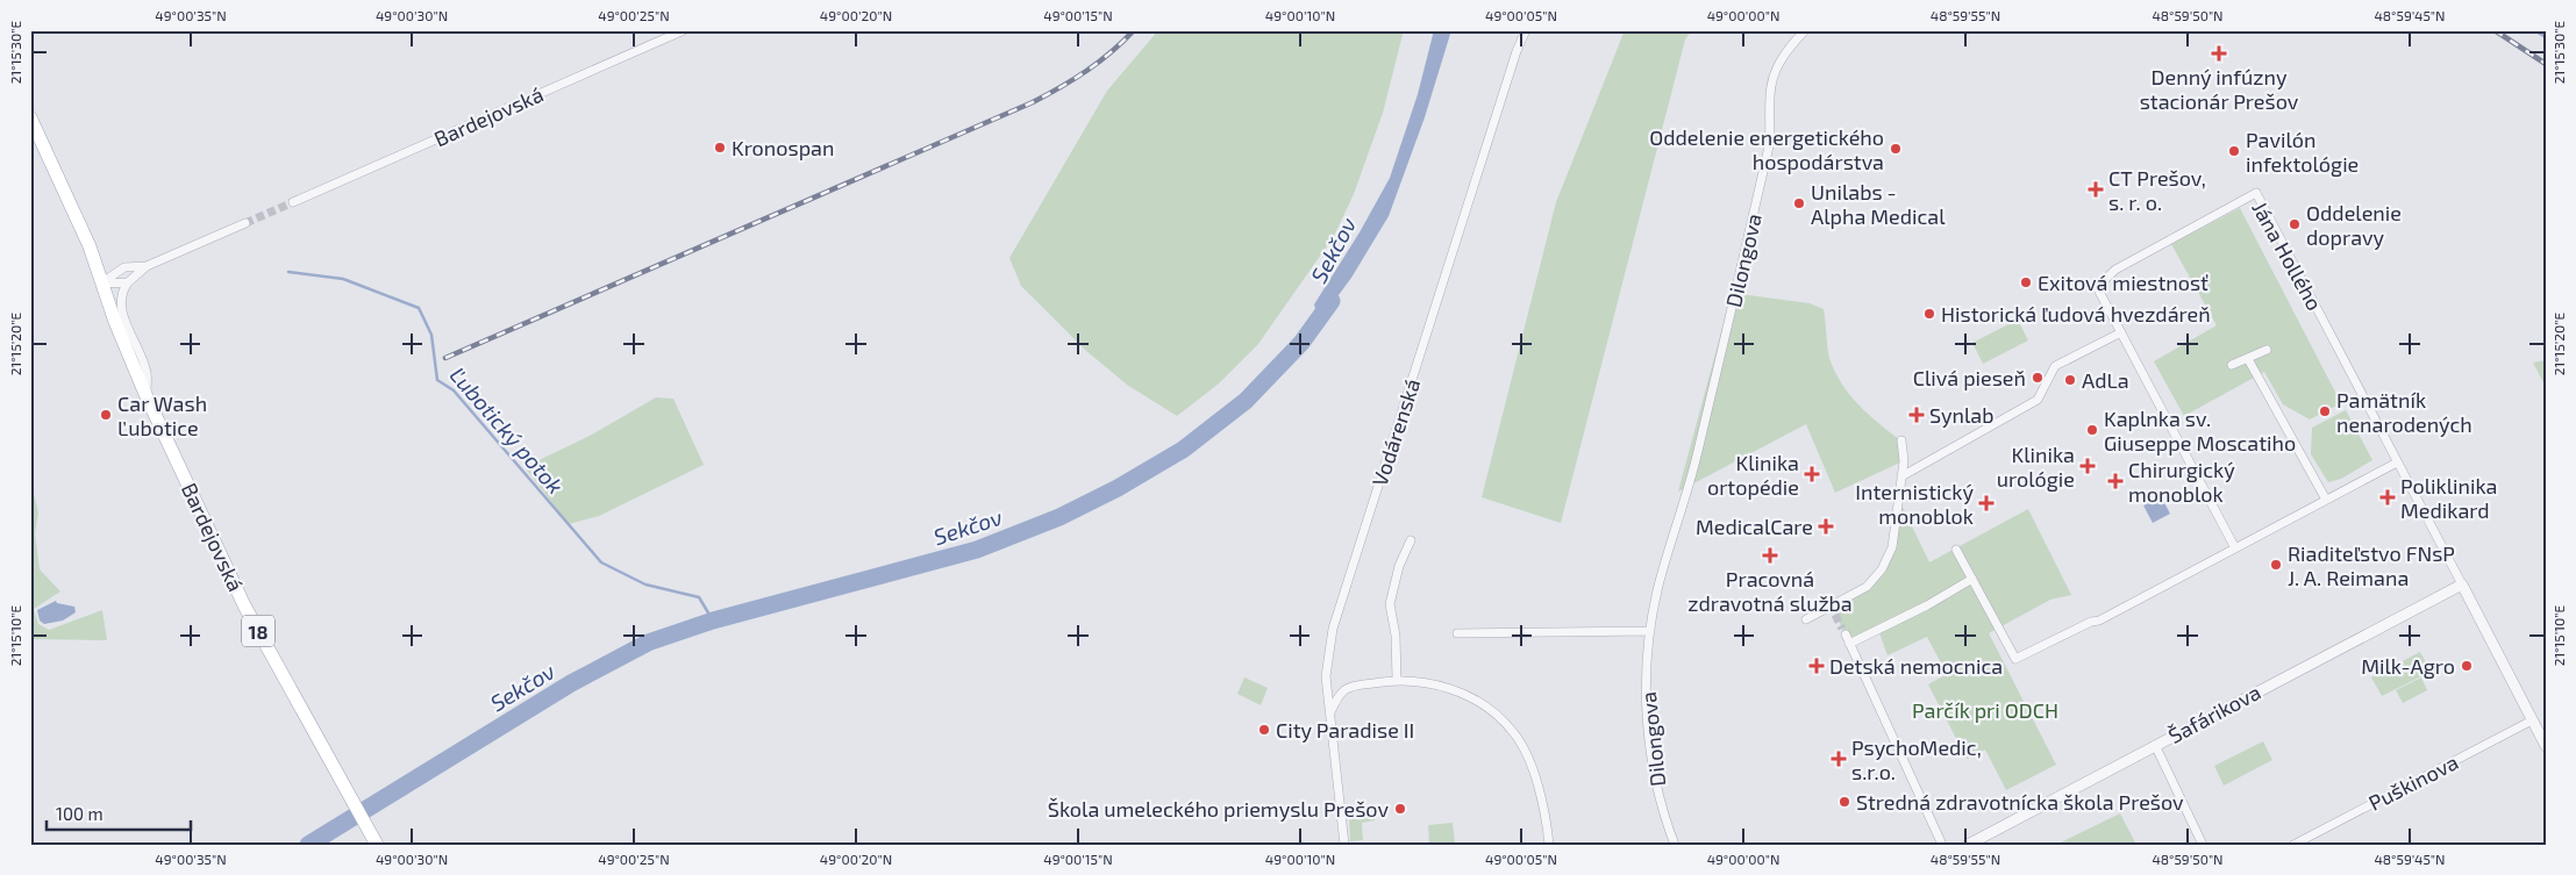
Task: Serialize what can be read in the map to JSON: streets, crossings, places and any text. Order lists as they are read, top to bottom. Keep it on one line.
{"streets":{"main road":["Bardejovská","18"],"street":["Jána Hollého","Dilongova","Vodárenská","Šafárikova","Puškinova"]},"crossings":[["Jána Hollého","Šafárikova"],["Jána Hollého","Puškinova"]],"water":["Sekčov","Ľubotický potok"],"parks":["Parčík pri ODCH"],"places":{"health":["Denný infúzny stacionár Prešov","CT Prešov, s. r. o.","Synlab","Klinika urológie","Klinika ortopédie","Chirurgický monoblok","Poliklinika Medikard","Internistický monoblok","MedicalCare","Pracovná zdravotná služba","Detská nemocnica","PsychoMedic, s.r.o."],"other":["Kronospan","Oddelenie energetického hospodárstva","Pavilón infektológie","Unilabs - Alpha Medical","Oddelenie dopravy","Exitová miestnosť","Historická ľudová hvezdáreň","Clivá pieseň","AdLa","Pamätník nenarodených","Car Wash Ľubotice","Kaplnka sv. Giuseppe Moscatiho","Riaditeľstvo FNsP J. A. Reimana","Milk-Agro","City Paradise II","Stredná zdravotnícka škola Prešov","Škola umeleckého priemyslu Prešov"]},"scale_bar":"100 m","coordinates":["49°00'35\"N","49°00'30\"N","49°00'25\"N","49°00'20\"N","49°00'15\"N","49°00'10\"N","49°00'05\"N","49°00'00\"N","48°59'55\"N","48°59'50\"N","48°59'45\"N","21°15'30\"E","21°15'20\"E","21°15'10\"E"]}
